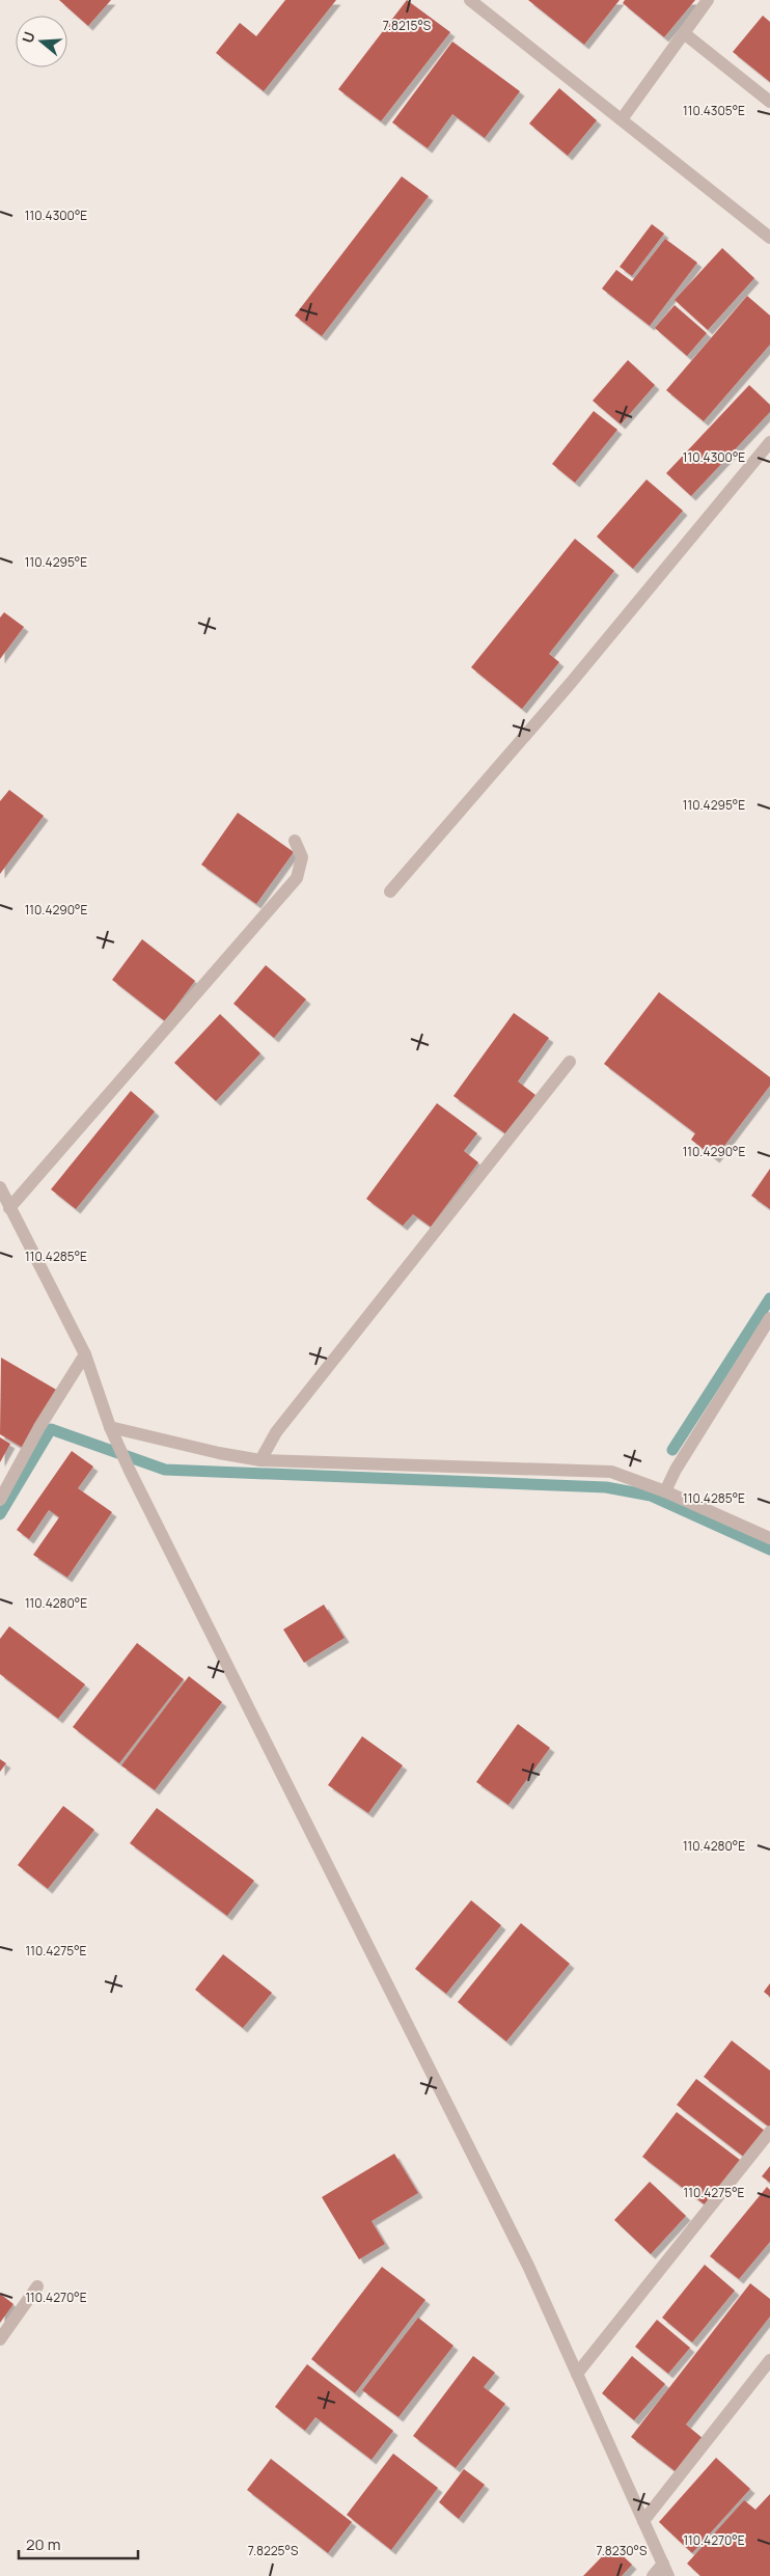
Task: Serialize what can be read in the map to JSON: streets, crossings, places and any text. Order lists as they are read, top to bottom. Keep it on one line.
{"scale_bar":"20 m","north":"left","coordinates":["7.8215°S","110.4305°E","110.4300°E","110.4295°E","110.4290°E","110.4285°E","110.4280°E","110.4275°E","110.4270°E","7.8225°S","7.8230°S"]}
